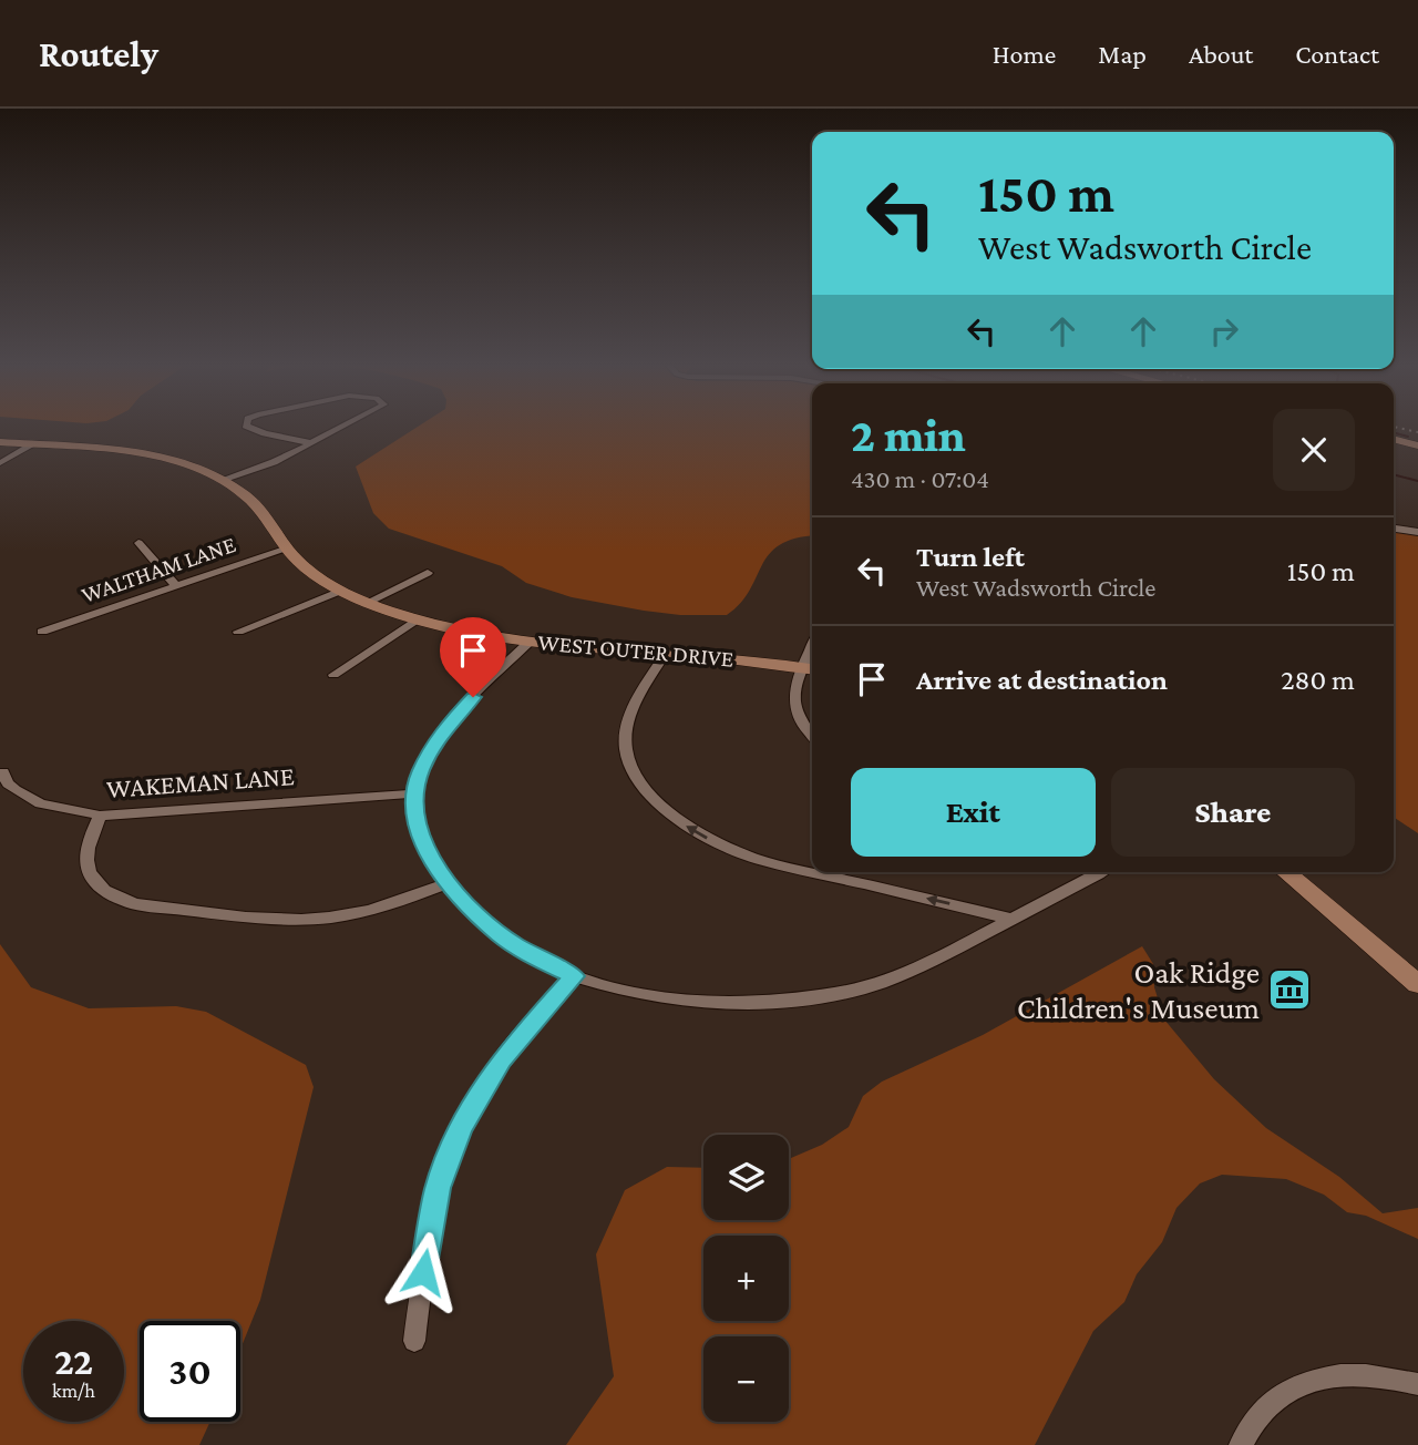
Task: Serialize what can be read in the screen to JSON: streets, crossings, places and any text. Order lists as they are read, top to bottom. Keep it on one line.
{"streets":{"street":["WALTHAM LANE","WEST OUTER DRIVE","WAKEMAN LANE"]},"crossings":[["WALTHAM LANE","WEST OUTER DRIVE"]],"places":{"museum":["Oak Ridge Children's Museum"]},"page":{"header":"Routely","nav":["Home","Map","About","Contact"],"turn":["150 m","West Wadsworth Circle"],"heading":["2 min","430 m · 07:04"],"list":[{"name":"Turn left","note":"West Wadsworth Circle","value":"150 m"},{"name":"Arrive at destination","value":"280 m"}],"buttons":["Exit","Share"],"map_buttons":["+","−"],"speed":"22 km/h","limit":"30"}}
